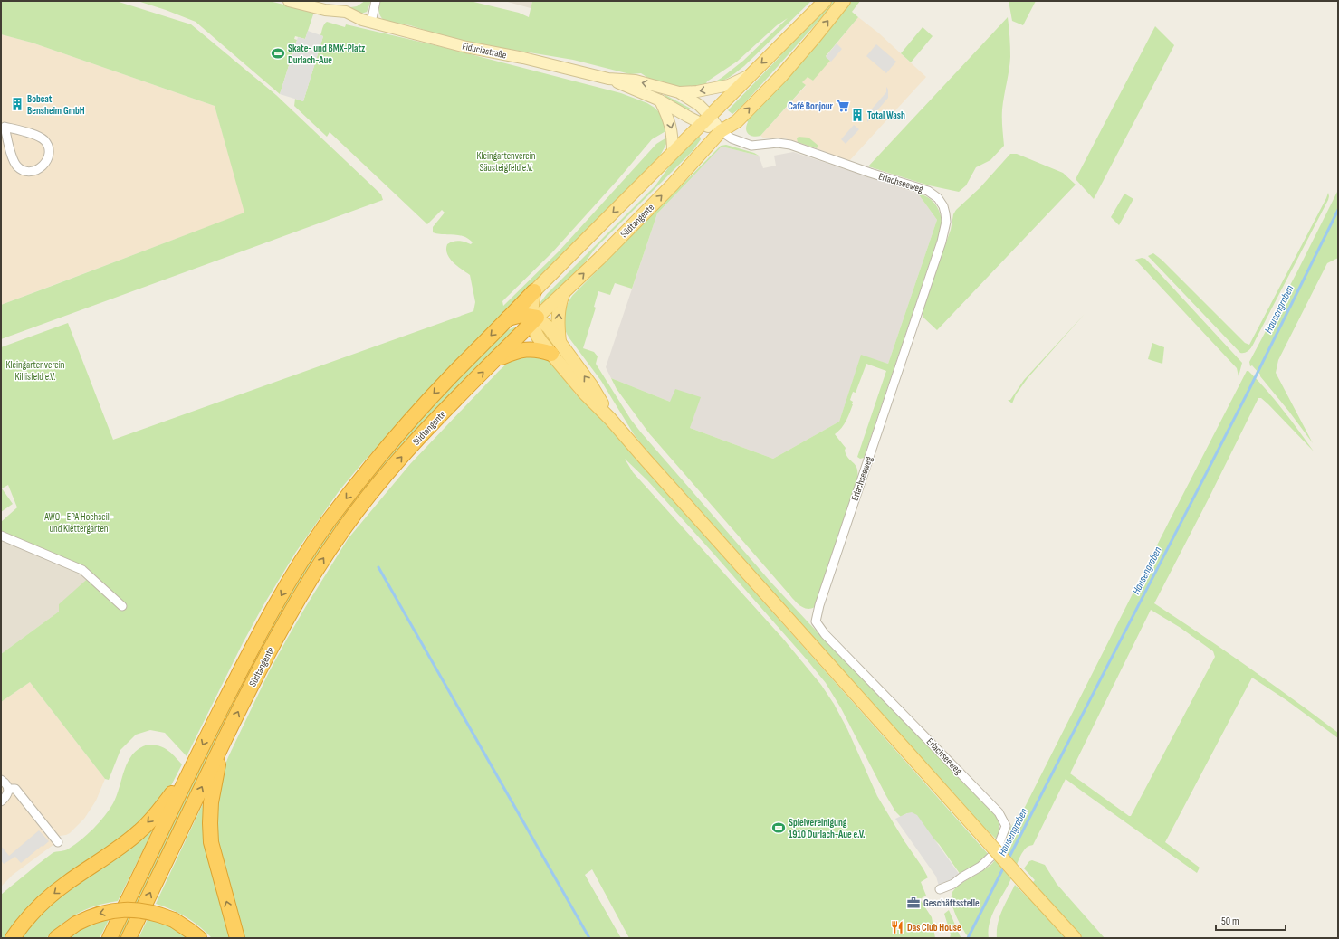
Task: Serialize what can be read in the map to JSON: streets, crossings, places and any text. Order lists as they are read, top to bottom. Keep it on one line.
{"streets":{"highway":["Südtangente"],"main road":["Fiduciastraße"],"street":["Erlachseeweg"]},"crossings":[["Fiduciastraße","Erlachseeweg"],["Fiduciastraße","Südtangente"],["Erlachseeweg","Südtangente"]],"water":["Hausengraben"],"parks":["Kleingartenverein Säusteigfeld e.V.","Kleingartenverein Killisfeld e.V.","AWO - EPA Hochseil- und Klettergarten"],"places":{"sports":["Skate- und BMX-Platz Durlach-Aue","Spielvereinigung 1910 Durlach-Aue e.V."],"building":["Bobcat Bensheim GmbH","Total Wash"],"supermarket":["Café Bonjour"],"office":["Geschäftsstelle"],"restaurant":["Das Club House"]},"scale_bar":"50 m"}
